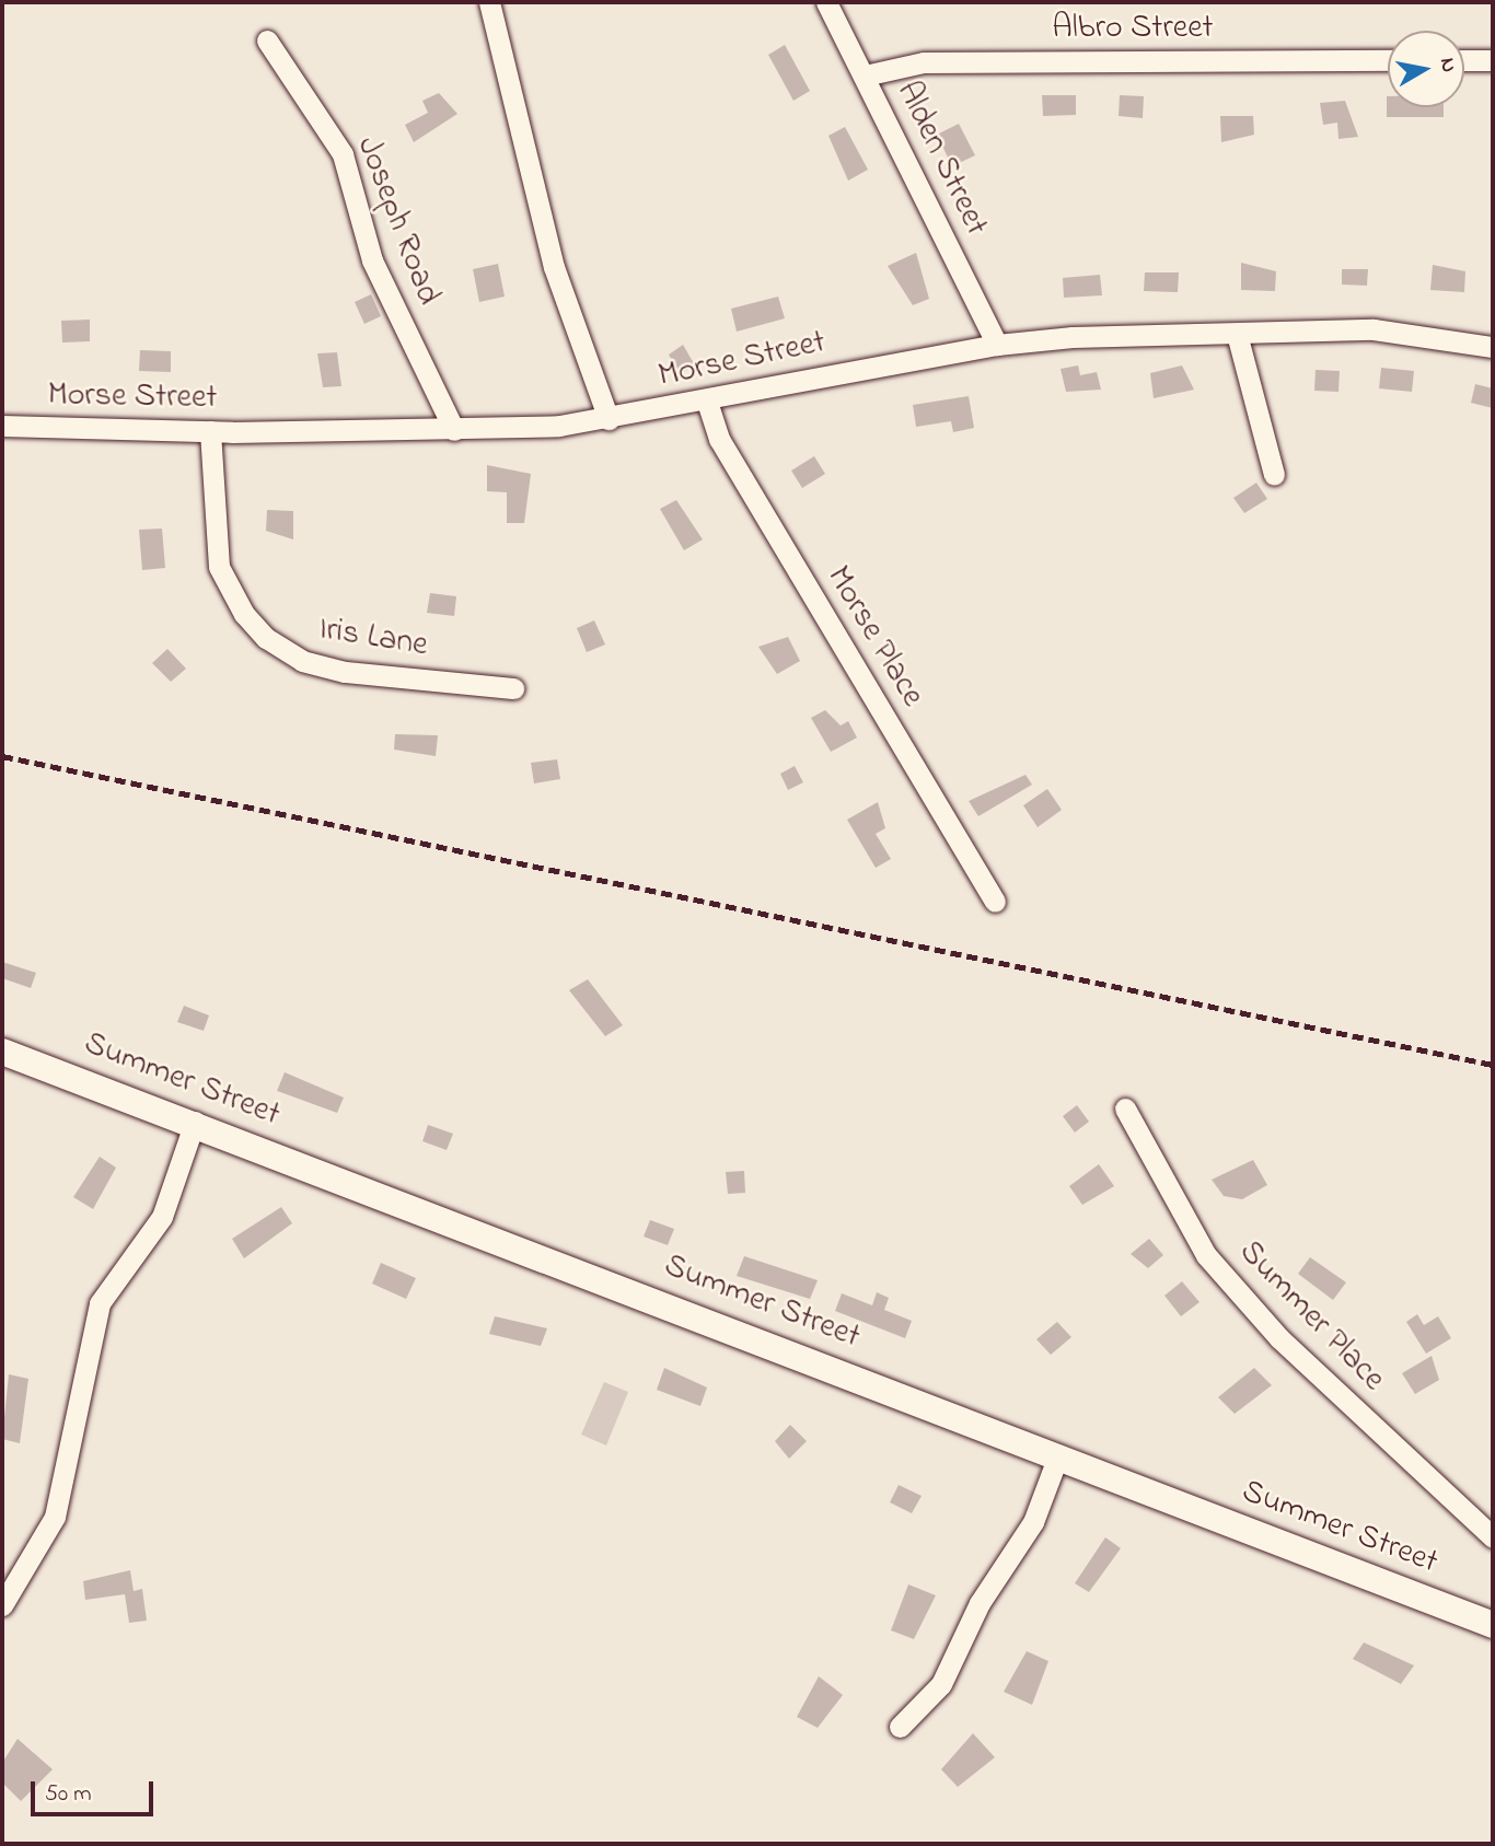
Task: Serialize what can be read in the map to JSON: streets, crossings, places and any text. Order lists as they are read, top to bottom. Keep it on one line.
{"streets":{"main road":["Summer Street"],"street":["Albro Street","Alden Street","Joseph Road","Morse Street","Morse Place","Iris Lane","Summer Place"]},"crossings":[["Albro Street","Alden Street"],["Alden Street","Morse Street"],["Joseph Road","Morse Street"],["Morse Street","Morse Place"],["Morse Street","Iris Lane"]],"scale_bar":"50 m","north":"right"}
